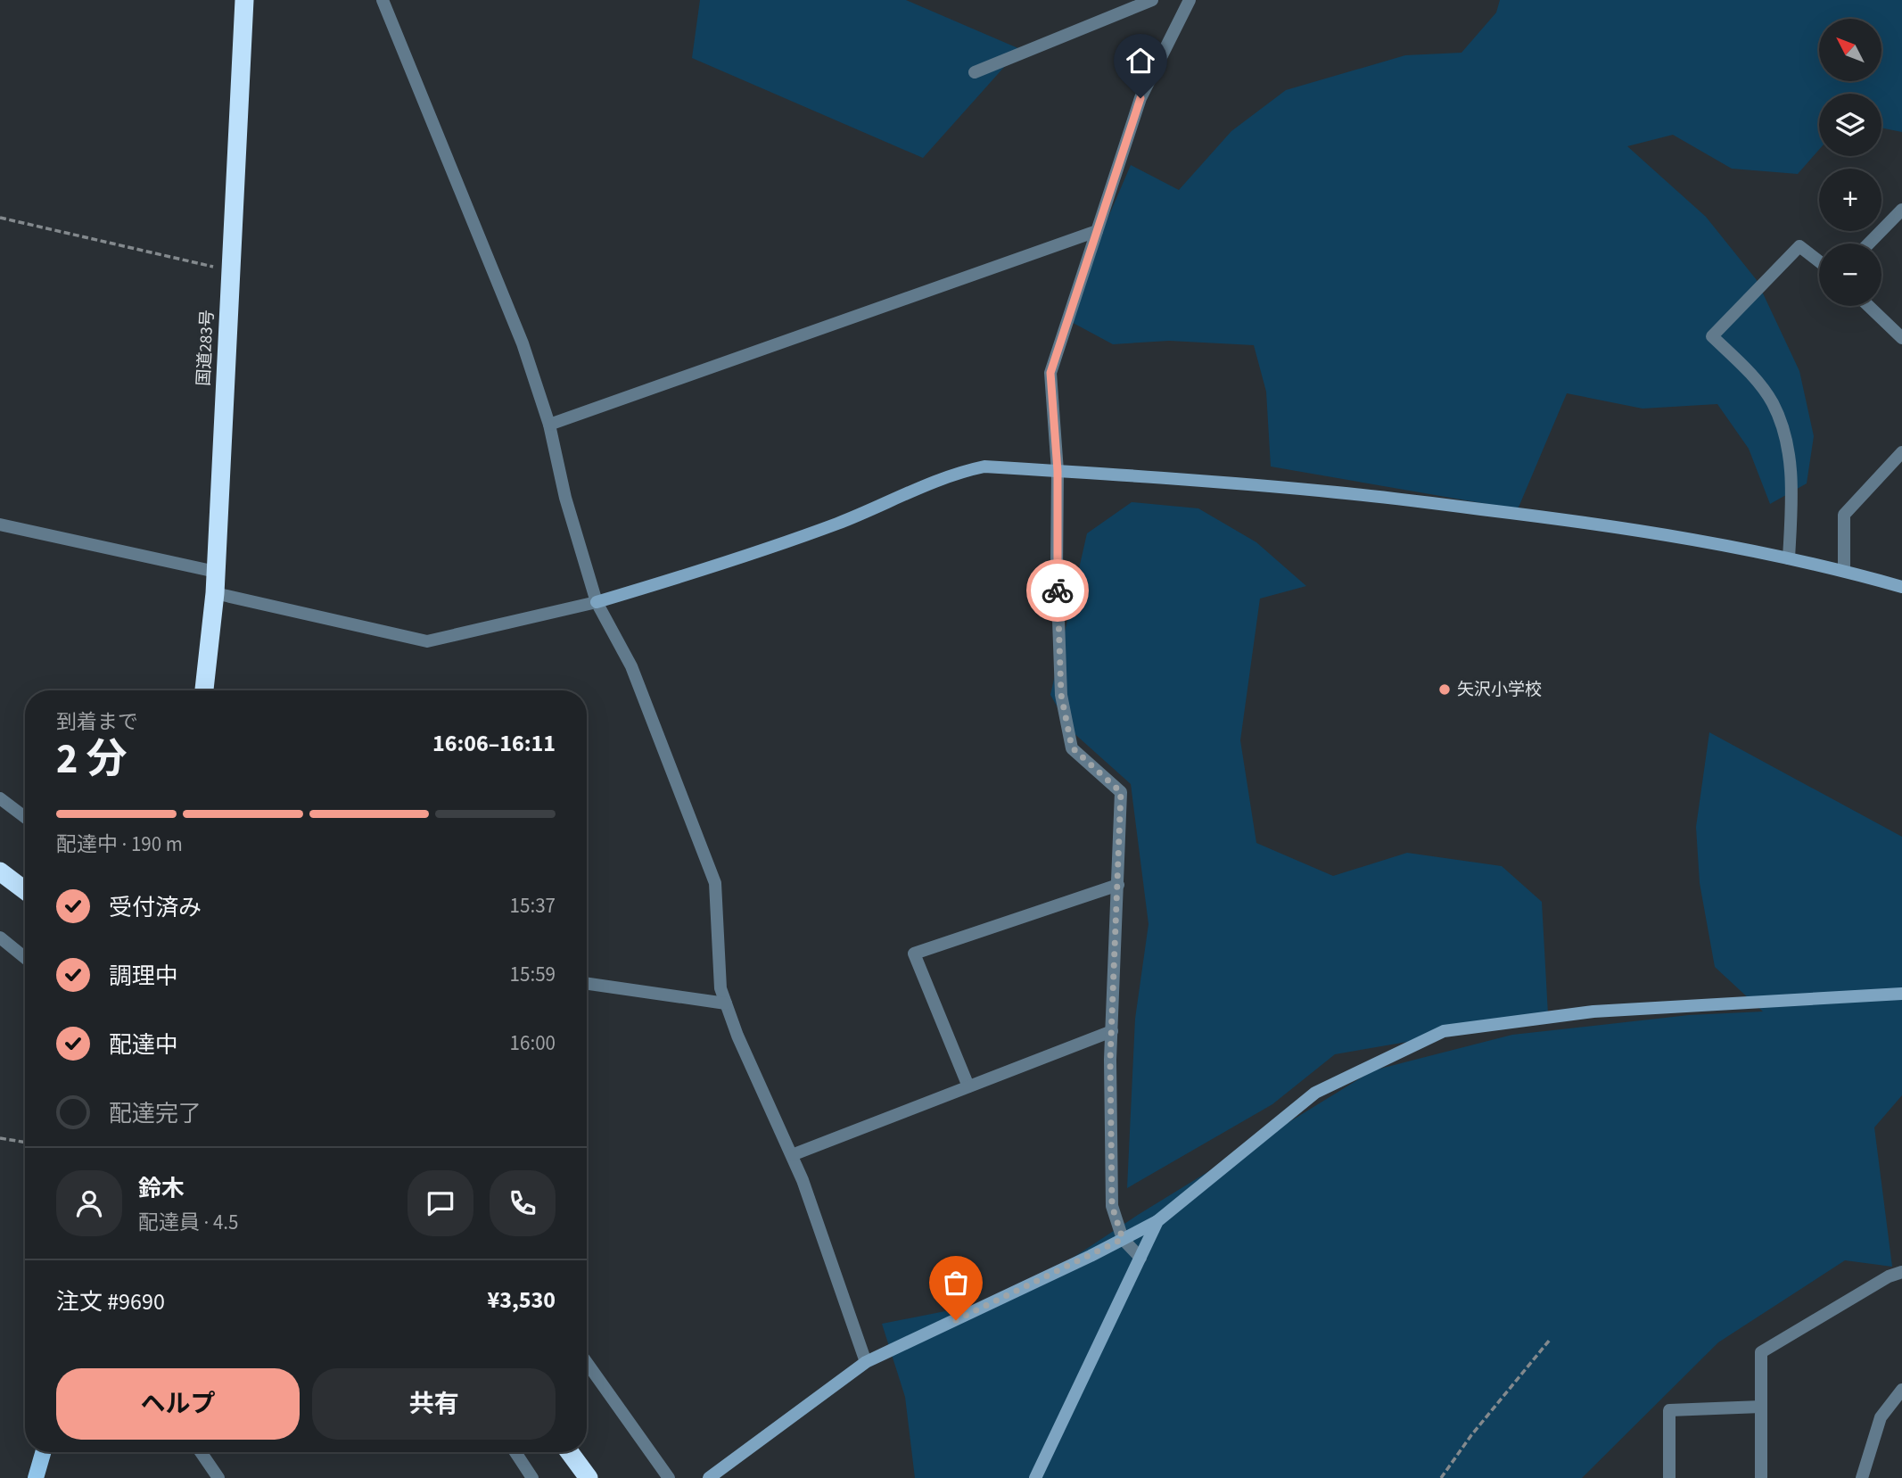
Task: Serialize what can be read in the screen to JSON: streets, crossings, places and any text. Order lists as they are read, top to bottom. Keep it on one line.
{"streets":{"highway":["国道283号"]},"places":["矢沢小学校"],"north":"top left","page":{"map_buttons":["+","−"],"heading":["2 分","到着まで","16:06–16:11"],"panel":["鈴木","配達員 · 4.5","注文 #9690","¥3,530"],"bar":"配達中 · 190 m","list":[["受付済み","15:37"],["調理中","15:59"],["配達中","16:00"],"配達完了"],"buttons":["ヘルプ","共有"]}}
